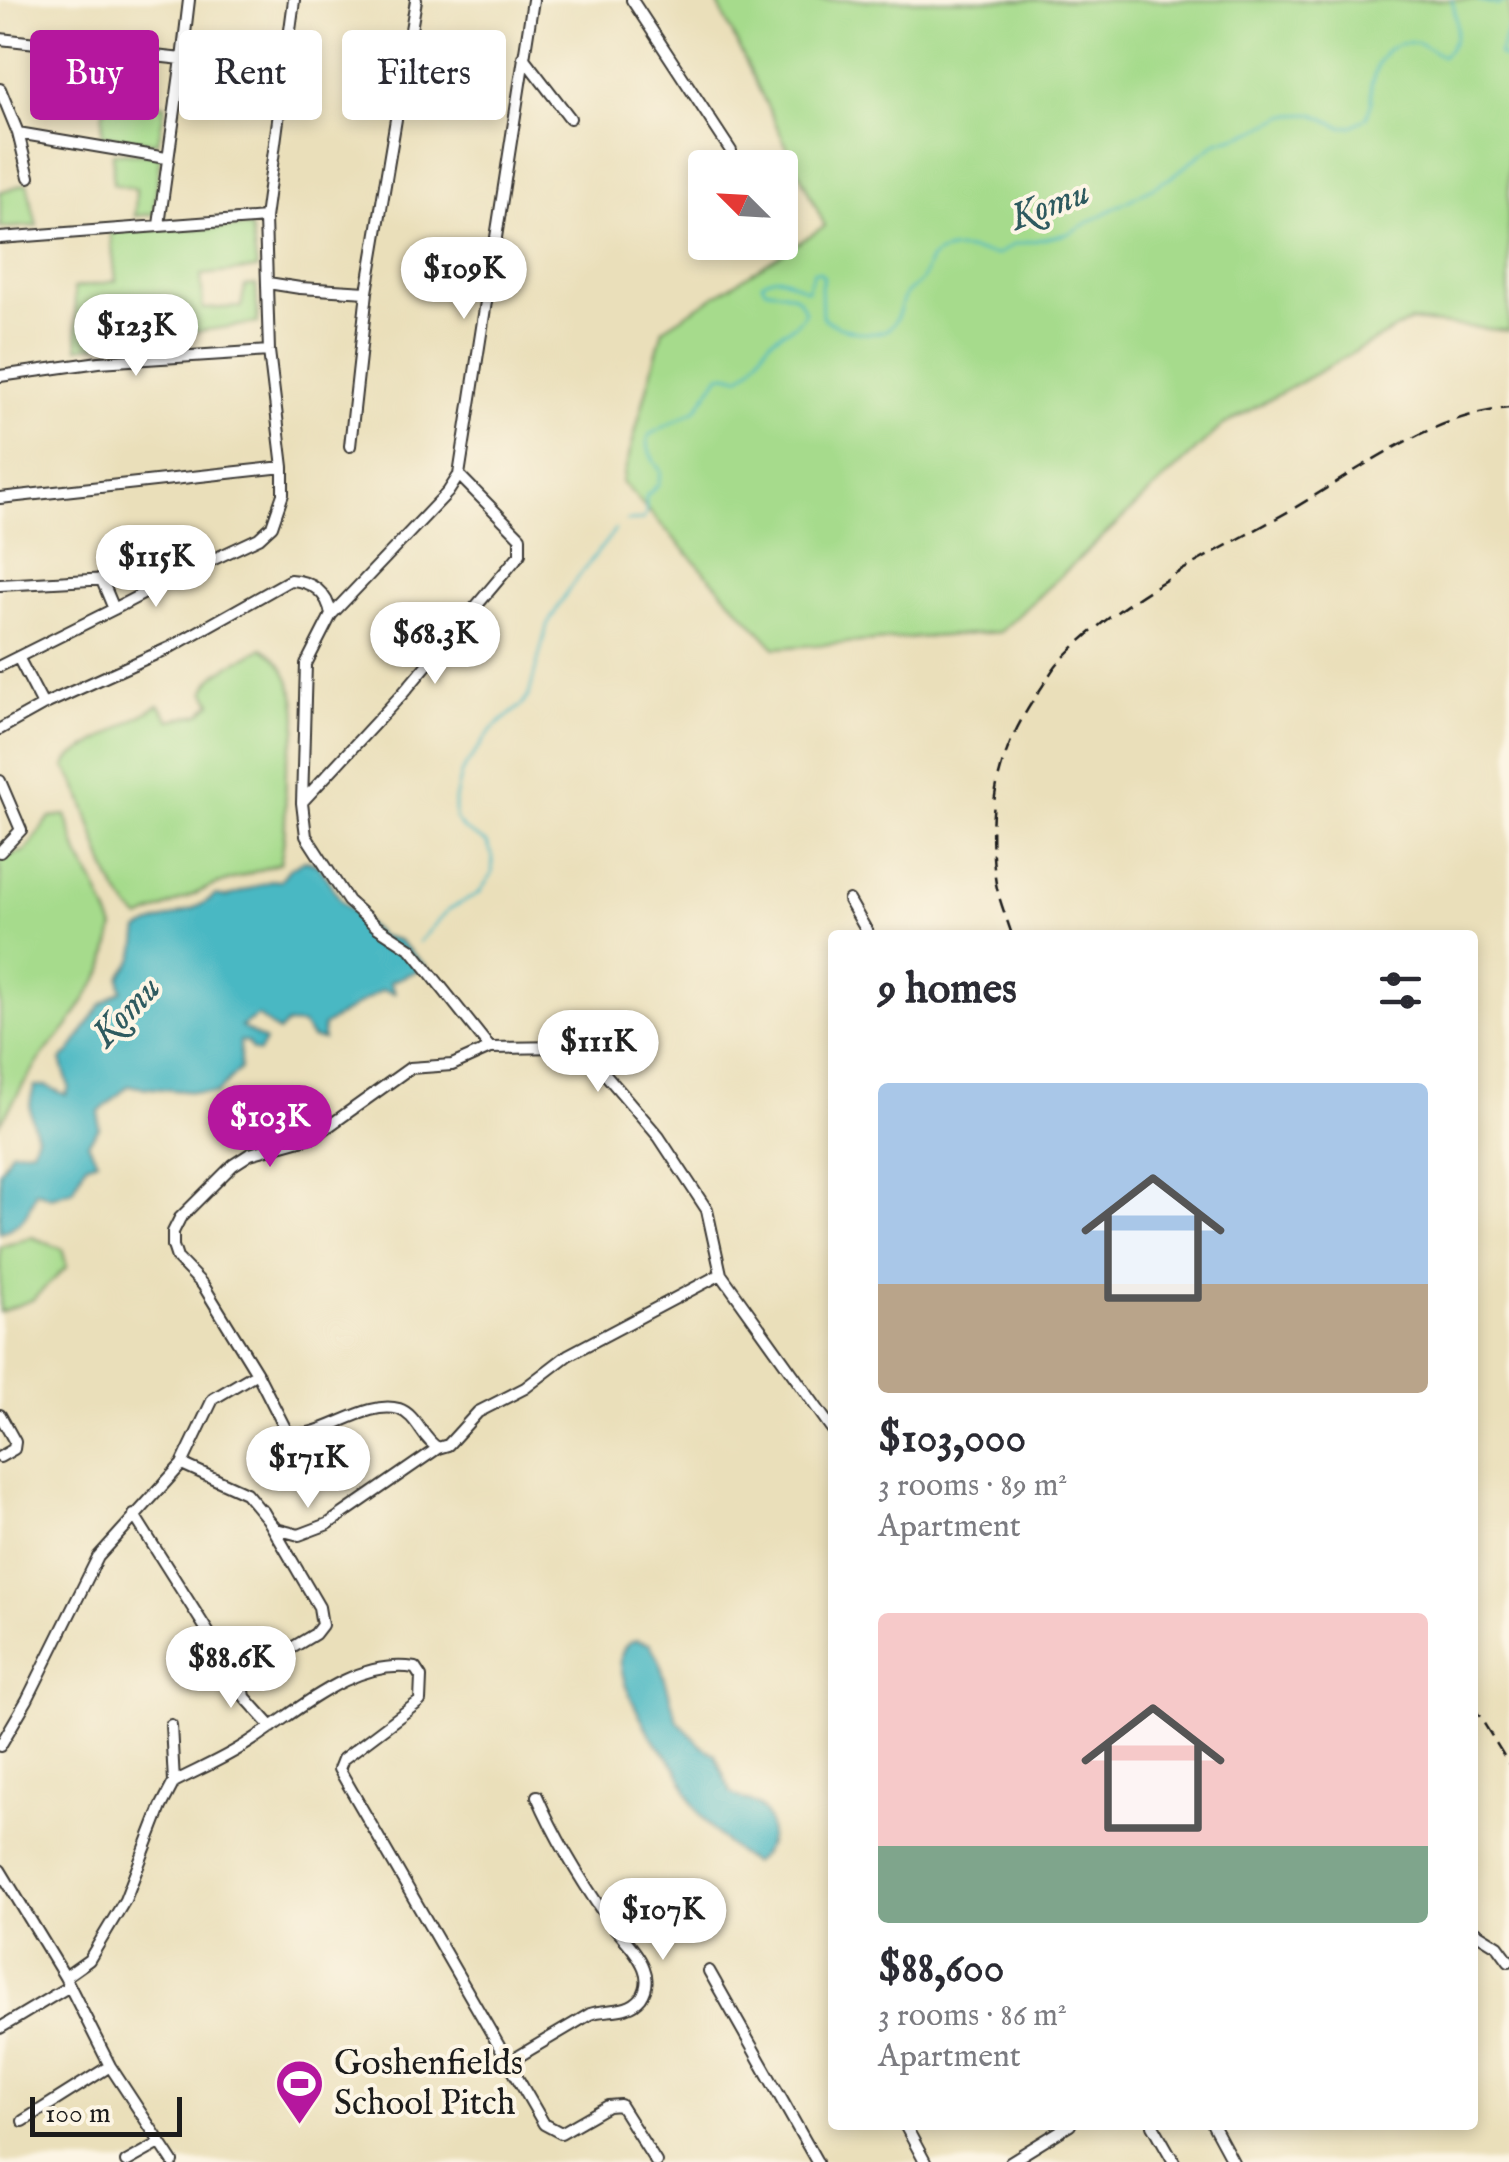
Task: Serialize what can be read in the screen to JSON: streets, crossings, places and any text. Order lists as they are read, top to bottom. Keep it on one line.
{"water":["Komu"],"places":{"sports":["Goshenfields School Pitch"]},"scale_bar":"100 m","north":"top left","page":{"chip":["Buy","Rent","Filters"],"price":["$109K","$123K","$115K","$68.3K","$111K","$103K","$171K","$88.6K","$107K"],"heading":"9 homes","list":[{"name":"$103,000","note":"3 rooms · 89 m² · Apartment"},{"name":"$88,600","note":"3 rooms · 86 m² · Apartment"}],"scale":"100 m"}}
